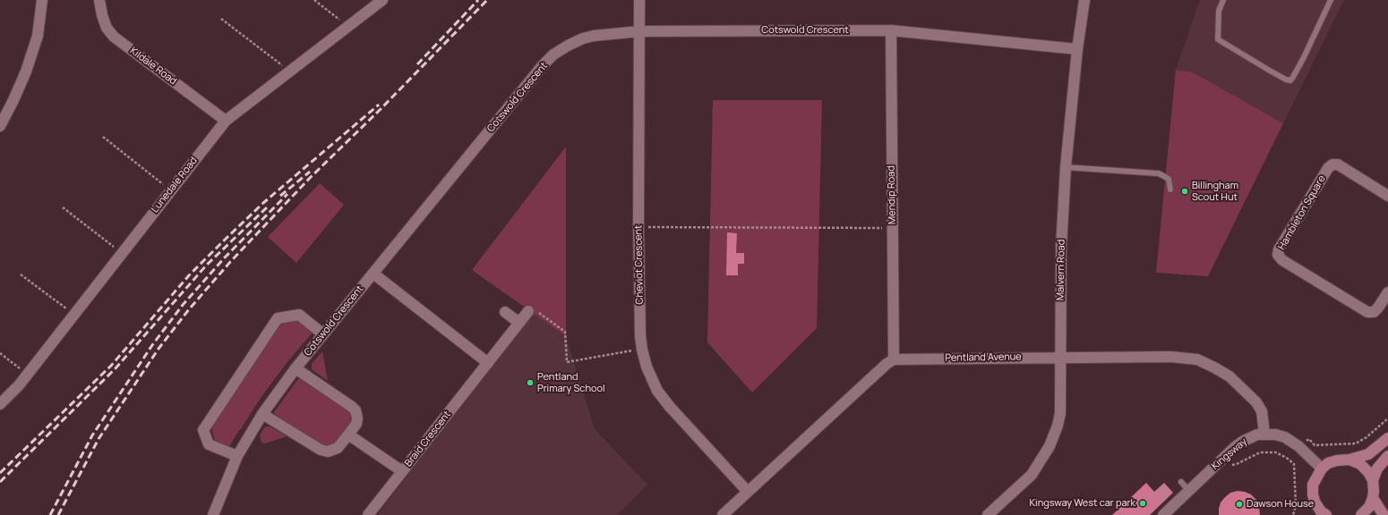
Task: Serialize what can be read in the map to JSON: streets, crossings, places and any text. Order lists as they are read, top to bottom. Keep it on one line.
{"streets":{"street":["Cotswold Crescent","Kildale Road","Lunedale Road","Mendip Road","Hambleton Square","Cheviot Crescent","Malvern Road","Pentland Avenue","Braid Crescent","Kingsway"]},"crossings":[["Cotswold Crescent","Mendip Road"],["Cotswold Crescent","Cheviot Crescent"],["Cotswold Crescent","Malvern Road"],["Kildale Road","Lunedale Road"],["Mendip Road","Pentland Avenue"],["Malvern Road","Pentland Avenue"],["Pentland Avenue","Kingsway"]],"places":["Billingham Scout Hut","Pentland Primary School","Kingsway West car park","Dawson House"]}
